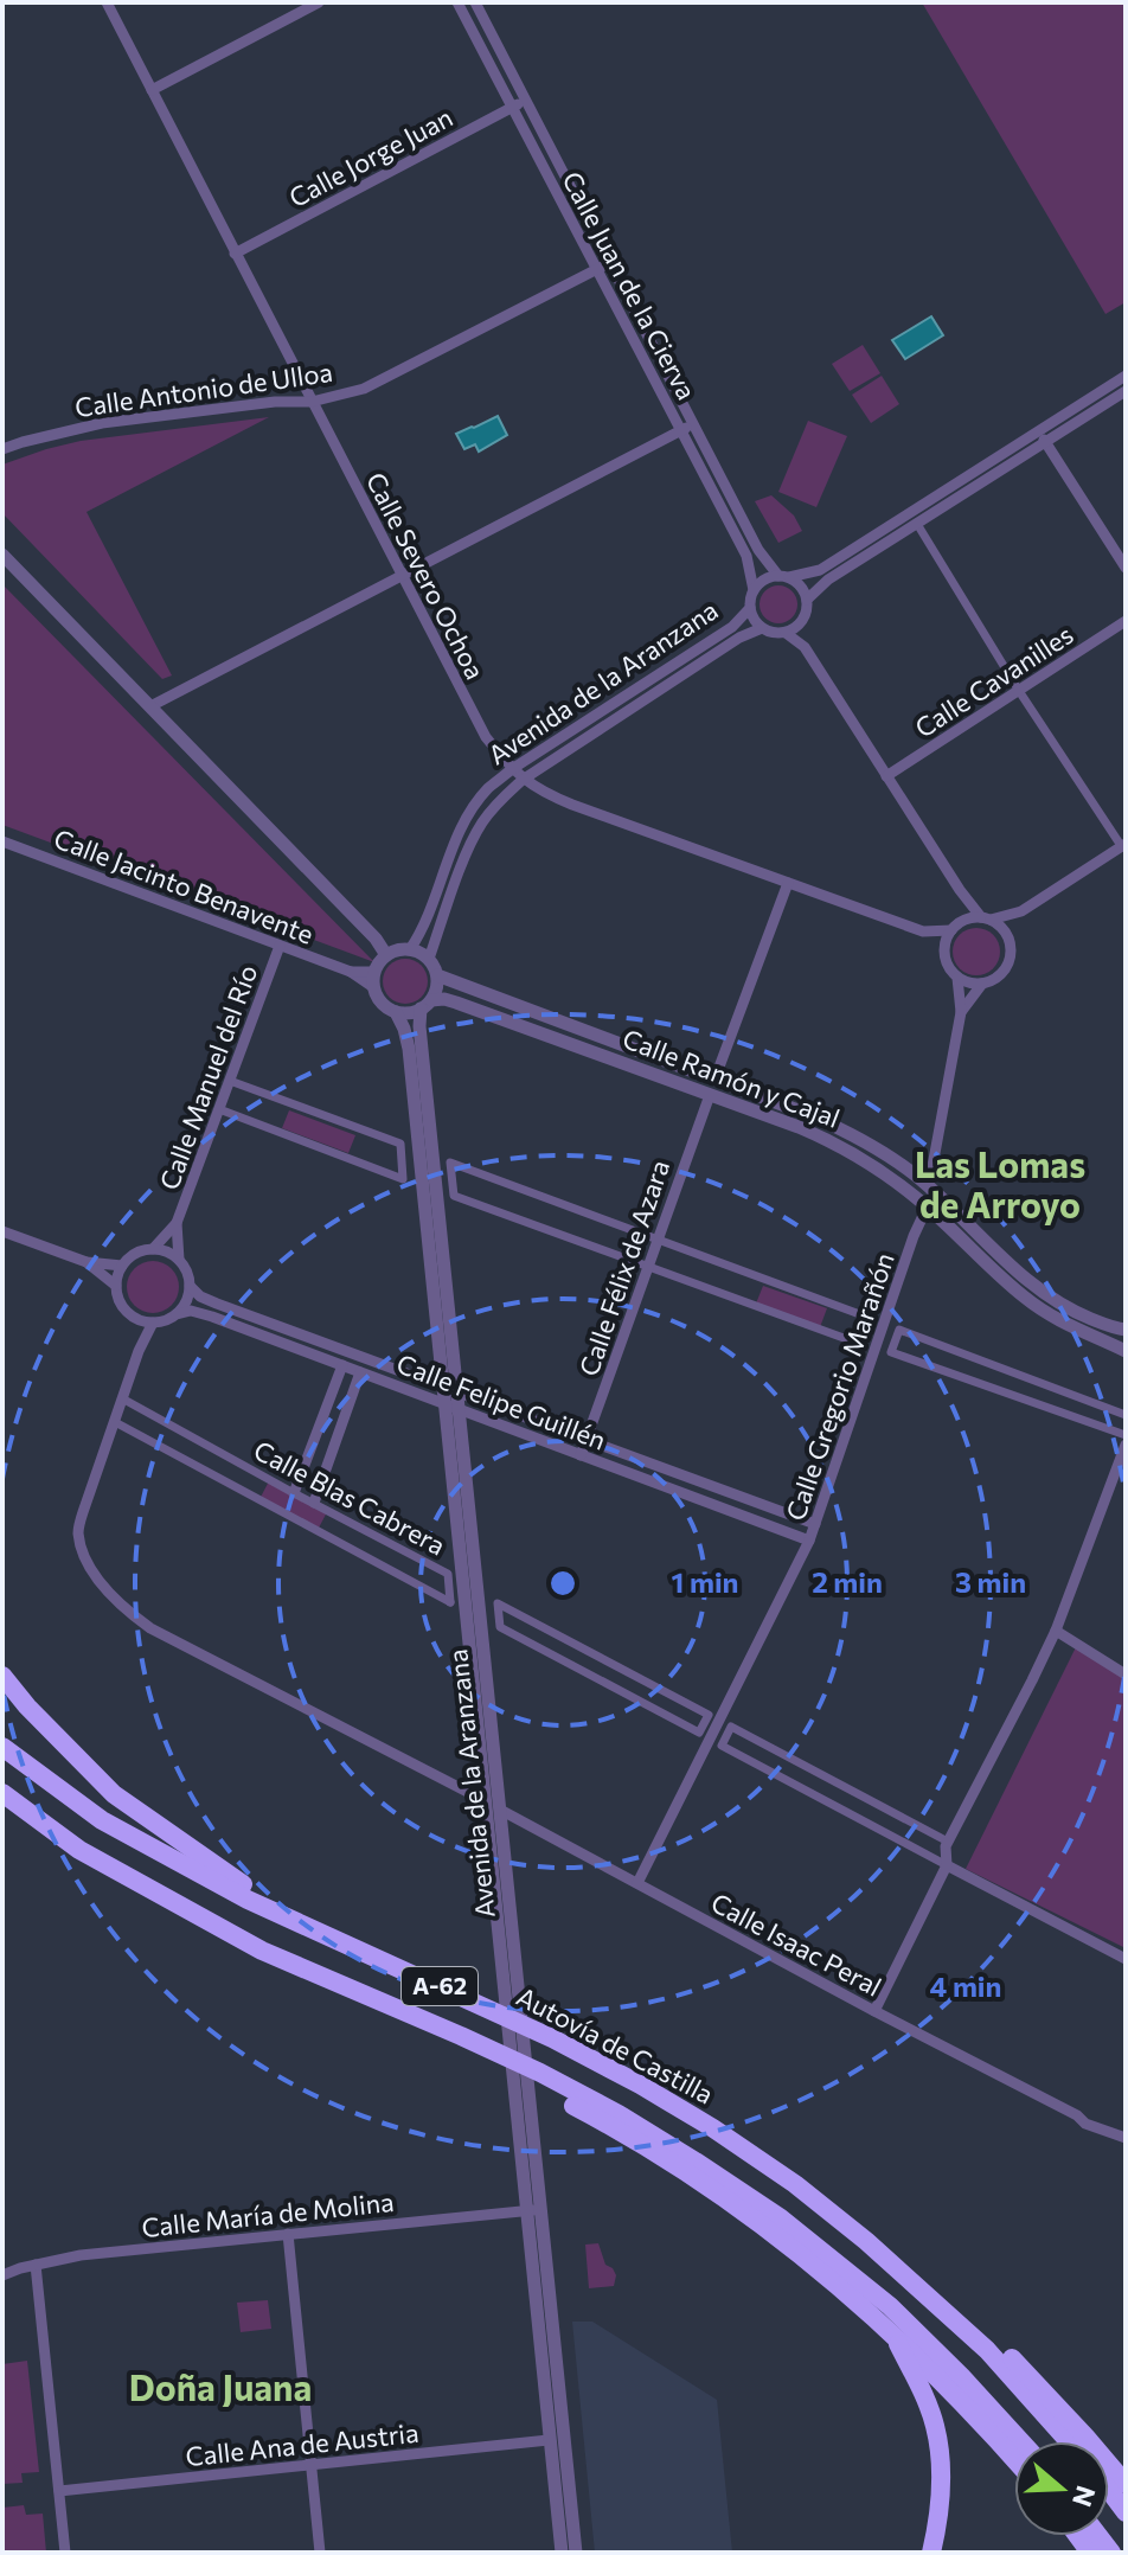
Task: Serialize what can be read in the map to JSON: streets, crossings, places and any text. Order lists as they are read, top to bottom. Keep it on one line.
{"streets":{"highway":["A-62","Autovía de Castilla"],"street":["Calle Jorge Juan","Calle Juan de la Cierva","Calle Antonio de Ulloa","Calle Severo Ochoa","Calle Cavanilles","Avenida de la Aranzana","Calle Jacinto Benavente","Calle Manuel del Río","Calle Ramón y Cajal","Calle Félix de Azara","Calle Gregorio Marañón","Calle Felipe Guillén","Calle Blas Cabrera","Calle Isaac Peral","Calle María de Molina","Calle Ana de Austria"]},"crossings":[["Calle Jorge Juan","Calle Juan de la Cierva"],["Calle Jorge Juan","Calle Severo Ochoa"],["Calle Juan de la Cierva","Calle Antonio de Ulloa"],["Calle Juan de la Cierva","Avenida de la Aranzana"],["Calle Antonio de Ulloa","Calle Severo Ochoa"],["Calle Severo Ochoa","Avenida de la Aranzana"],["Avenida de la Aranzana","Calle Jacinto Benavente"],["Avenida de la Aranzana","Calle Ramón y Cajal"],["Avenida de la Aranzana","Calle Felipe Guillén"],["Avenida de la Aranzana","Calle Isaac Peral"],["Avenida de la Aranzana","Calle María de Molina"],["Avenida de la Aranzana","Calle Ana de Austria"],["Calle Jacinto Benavente","Calle Manuel del Río"],["Calle Jacinto Benavente","Calle Ramón y Cajal"],["Calle Manuel del Río","Calle Felipe Guillén"],["Calle Ramón y Cajal","Calle Félix de Azara"],["Calle Ramón y Cajal","Calle Gregorio Marañón"],["Calle Félix de Azara","Calle Felipe Guillén"],["Calle Gregorio Marañón","Calle Felipe Guillén"],["Calle Gregorio Marañón","Calle Isaac Peral"]],"districts":["Las Lomas de Arroyo","Doña Juana"],"north":"right","rings":["1 min","2 min","3 min","4 min"]}
